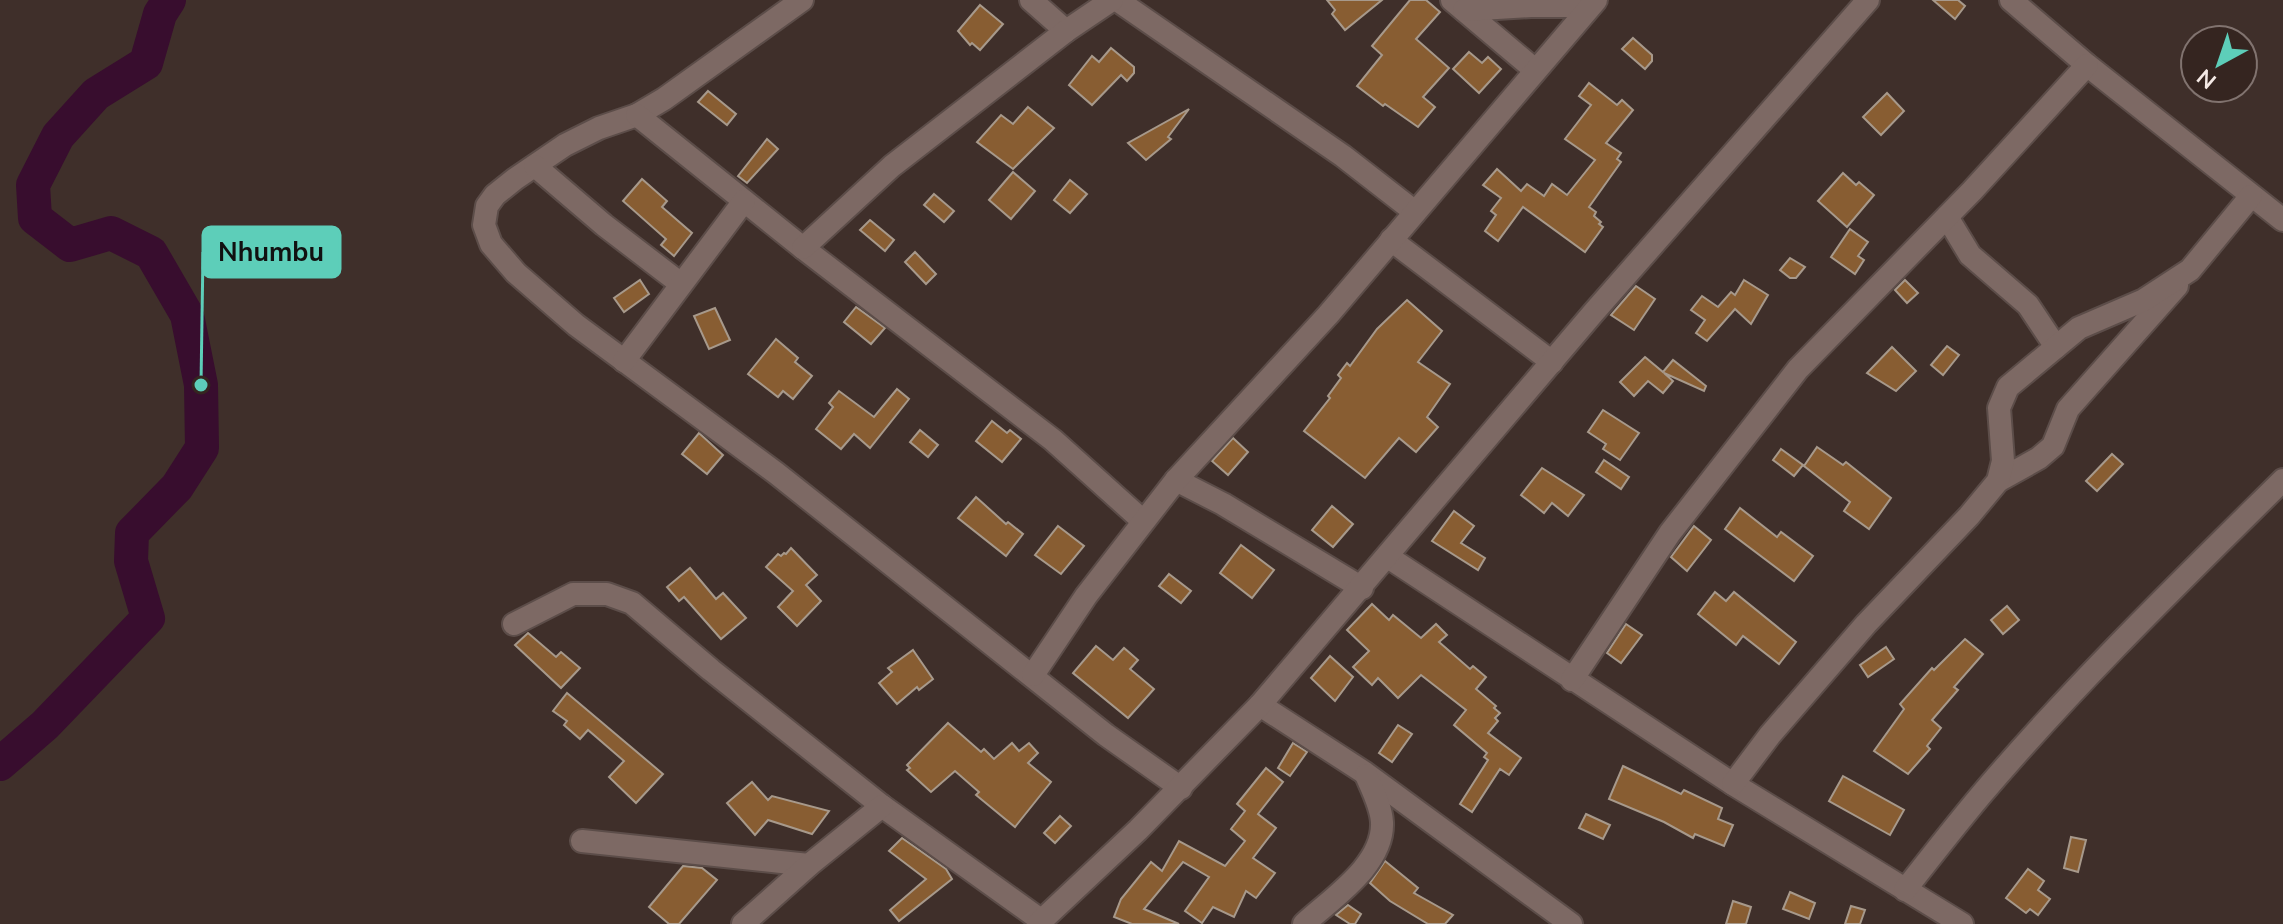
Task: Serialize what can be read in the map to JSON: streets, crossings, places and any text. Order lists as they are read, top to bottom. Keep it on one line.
{"places":["Nhumbu"],"north":"bottom left"}
